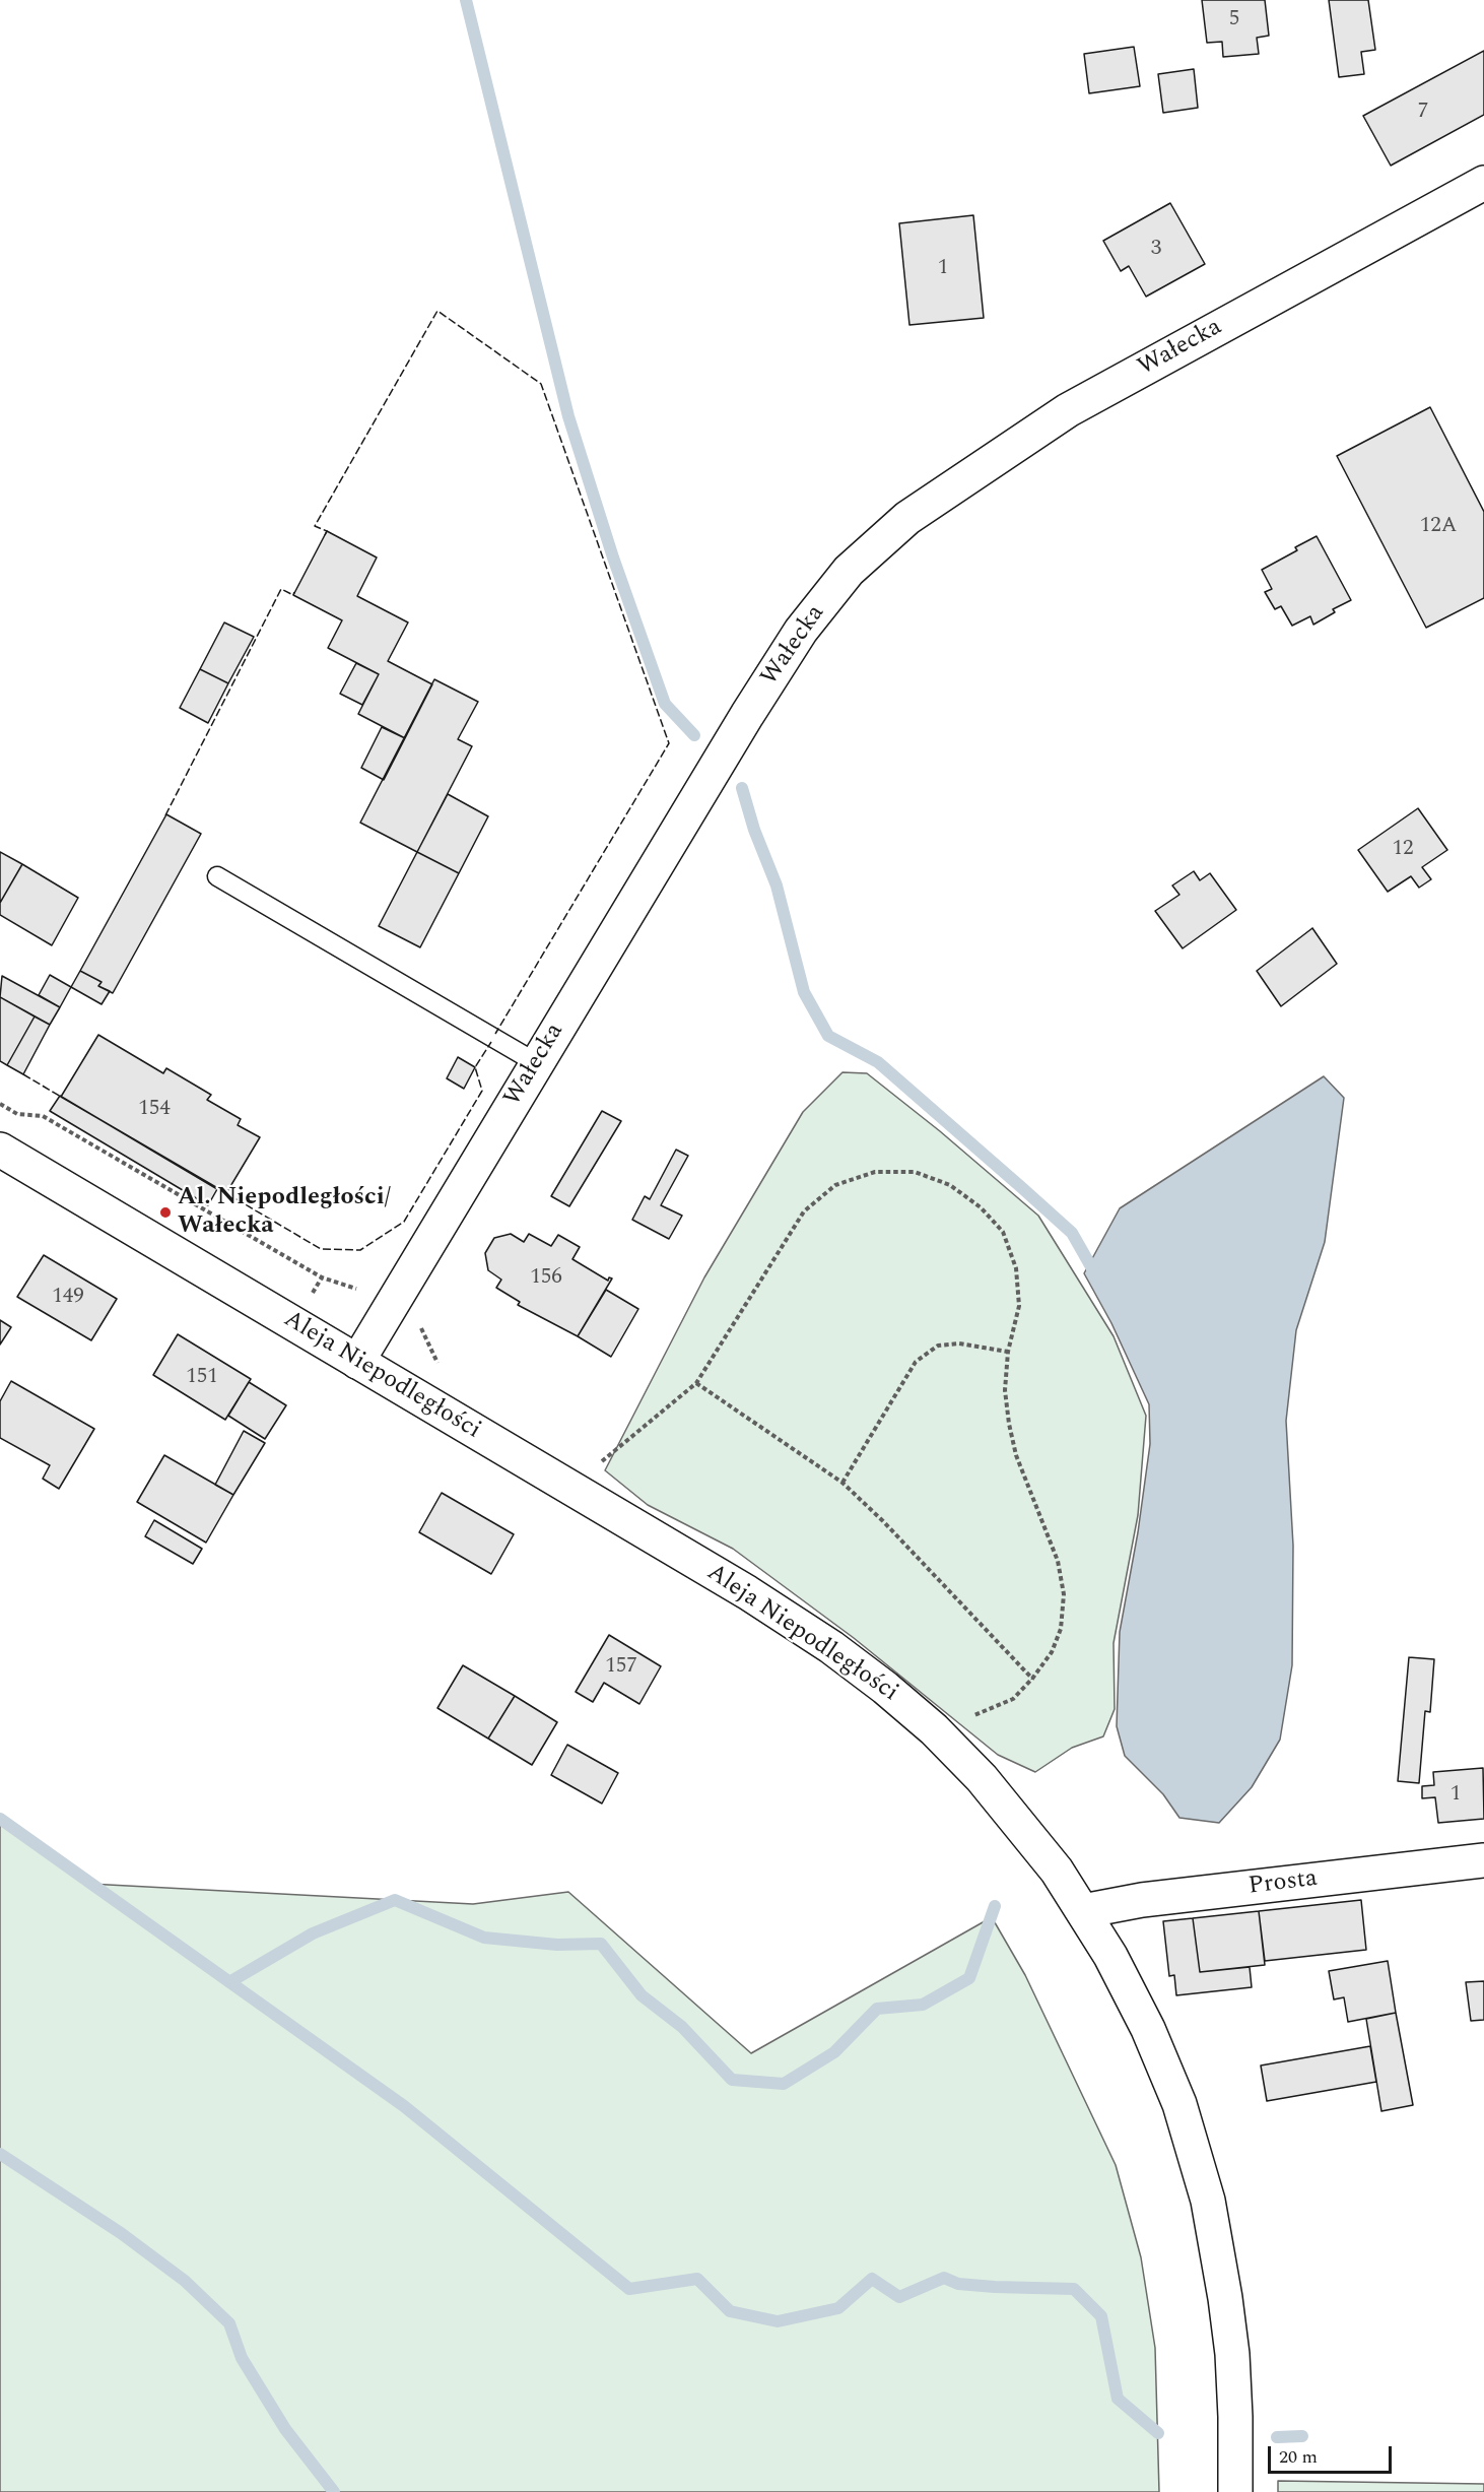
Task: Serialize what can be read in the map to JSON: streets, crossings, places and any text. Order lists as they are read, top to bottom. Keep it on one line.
{"streets":{"street":["Wałecka","Aleja Niepodległości","Prosta"]},"crossings":[["Wałecka","Aleja Niepodległości"],["Aleja Niepodległości","Prosta"]],"places":["Al. Niepodległości/ Wałecka"],"house_numbers":["5","7","3","1","12A","12","154","156","149","151","157","1"],"scale_bar":"20 m"}
